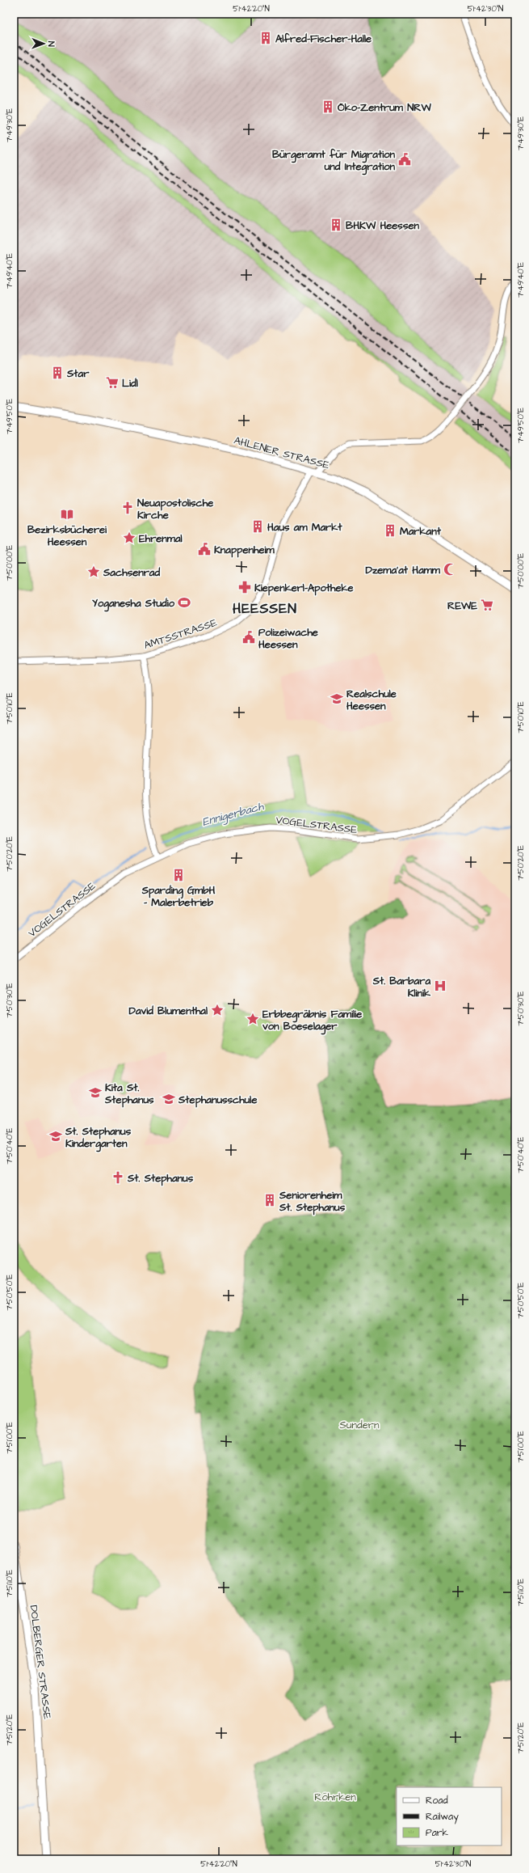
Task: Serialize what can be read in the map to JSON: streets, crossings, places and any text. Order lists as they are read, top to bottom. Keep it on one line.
{"streets":{"main road":["AHLENER STRASSE","DOLBERGER STRASSE"],"street":["AMTSSTRASSE","VOGELSTRASSE"]},"crossings":[["AHLENER STRASSE","AMTSSTRASSE"]],"districts":["HEESSEN"],"water":["Ennigerbach"],"parks":["Sundern","Röhrken"],"places":{"building":["Alfred-Fischer-Halle","Öko-Zentrum NRW","BHKW Heessen","Star","Haus am Markt","Markant","Sparding GmbH - Malerbetrieb","Seniorenheim St. Stephanus"],"public building":["Bürgeramt für Migration und Integration","Knappenheim","Polizeiwache Heessen"],"supermarket":["Lidl","REWE"],"church":["Neuapostolische Kirche","St. Stephanus"],"library":["Bezirksbücherei Heessen"],"place":["Ehrenmal","Sachsenrad","David Blumenthal","Erbbegräbnis Familie von Boeselager"],"mosque":["Dzema'at Hamm"],"pharmacy":["Kiepenkerl-Apotheke"],"sports":["Yoganesha Studio"],"school or university":["Realschule Heessen","Kita St. Stephanus","Stephanusschule","St. Stephanus Kindergarten"],"hospital":["St. Barbara Klinik"]},"legend":["Road","Railway","Park"],"north":"right","coordinates":["51°42'20\"N","51°42'30\"N","7°49'30\"E","7°49'40\"E","7°49'50\"E","7°50'00\"E","7°50'10\"E","7°50'20\"E","7°50'30\"E","7°50'40\"E","7°50'50\"E","7°51'00\"E","7°51'10\"E","7°51'20\"E"]}
